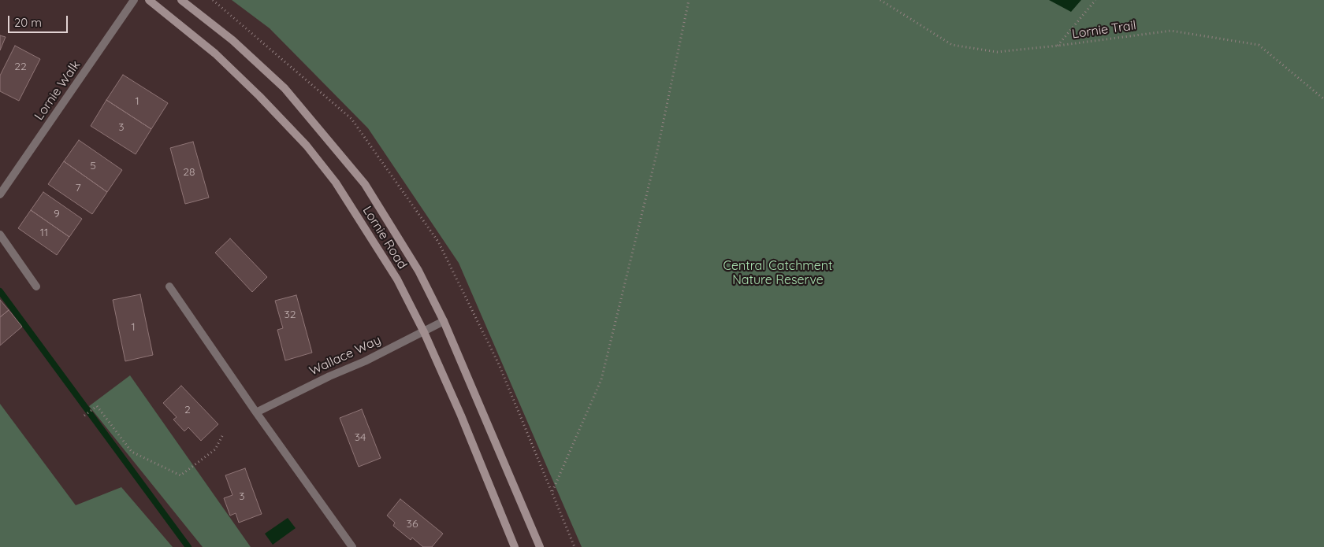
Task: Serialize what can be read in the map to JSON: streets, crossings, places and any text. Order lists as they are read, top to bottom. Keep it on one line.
{"streets":{"street":["Lornie Walk","Lornie Road","Wallace Way"],"path":["Lornie Trail"]},"crossings":[["Lornie Road","Wallace Way"]],"parks":["Central Catchment Nature Reserve"],"house_numbers":["22","1","3","5","28","7","9","11","32","1","2","34","3","36"],"scale_bar":"20 m"}
